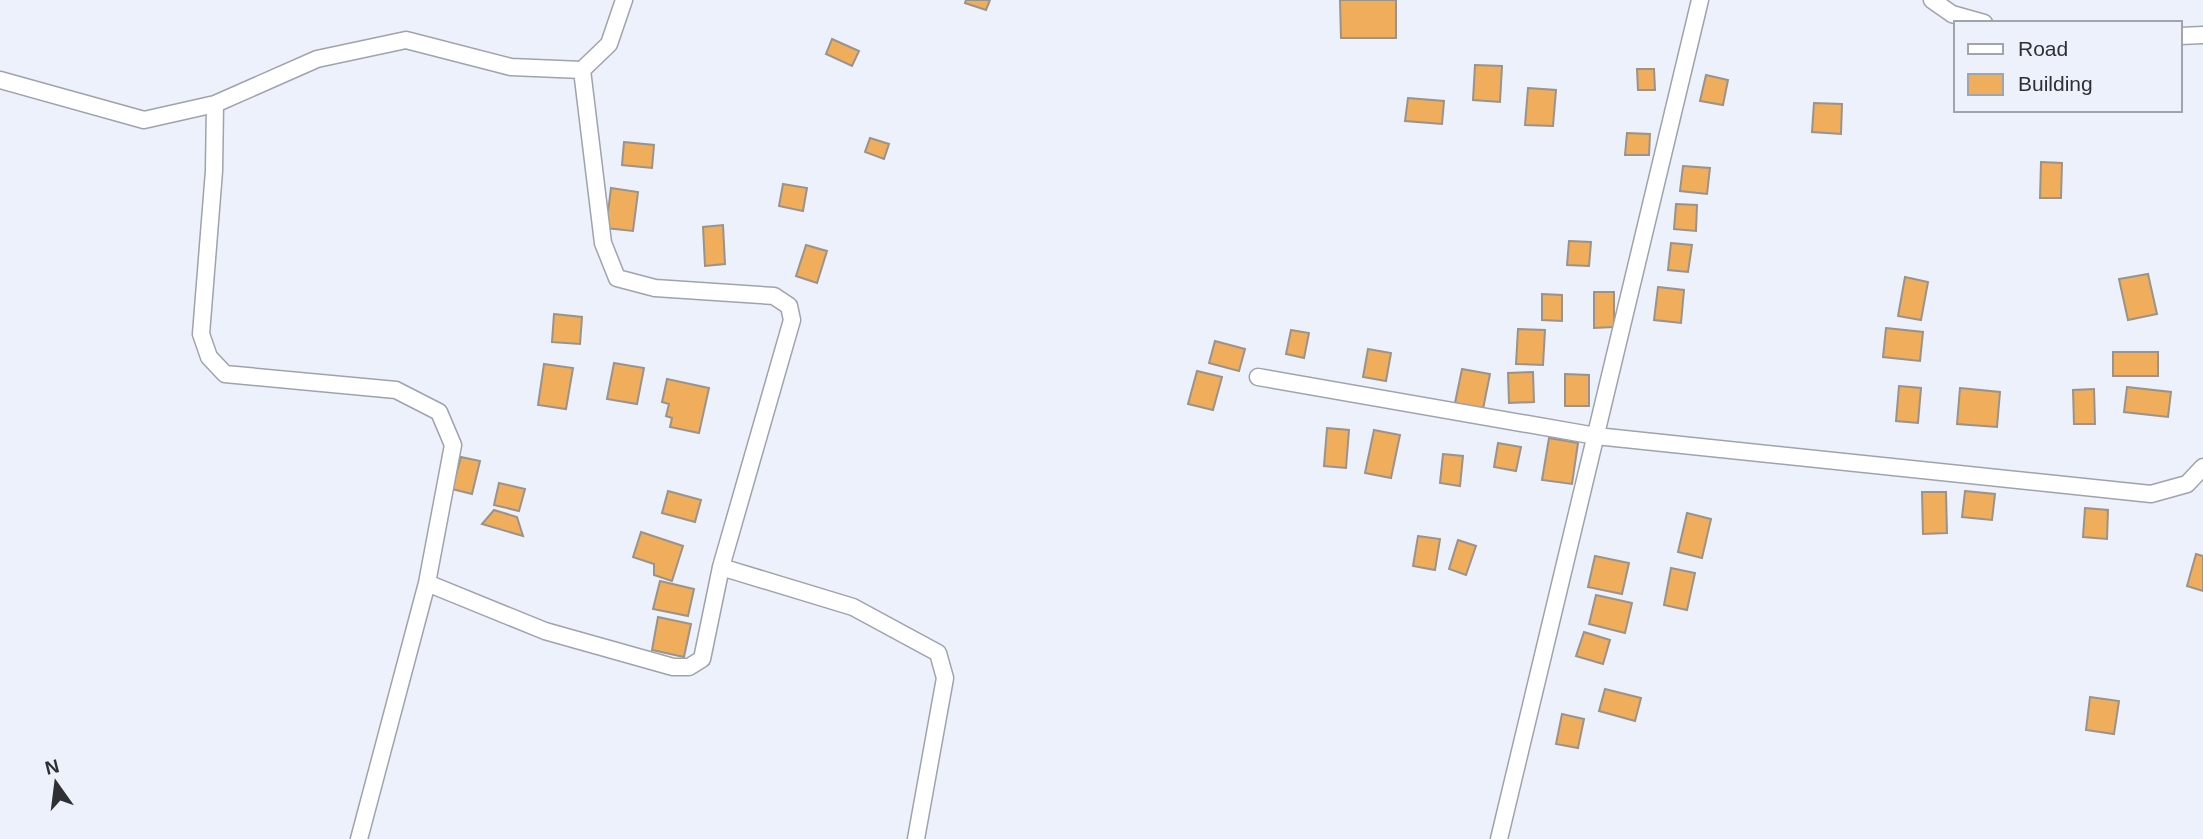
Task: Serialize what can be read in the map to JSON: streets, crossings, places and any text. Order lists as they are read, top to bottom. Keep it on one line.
{"legend":["Road","Building"],"north":"top"}
